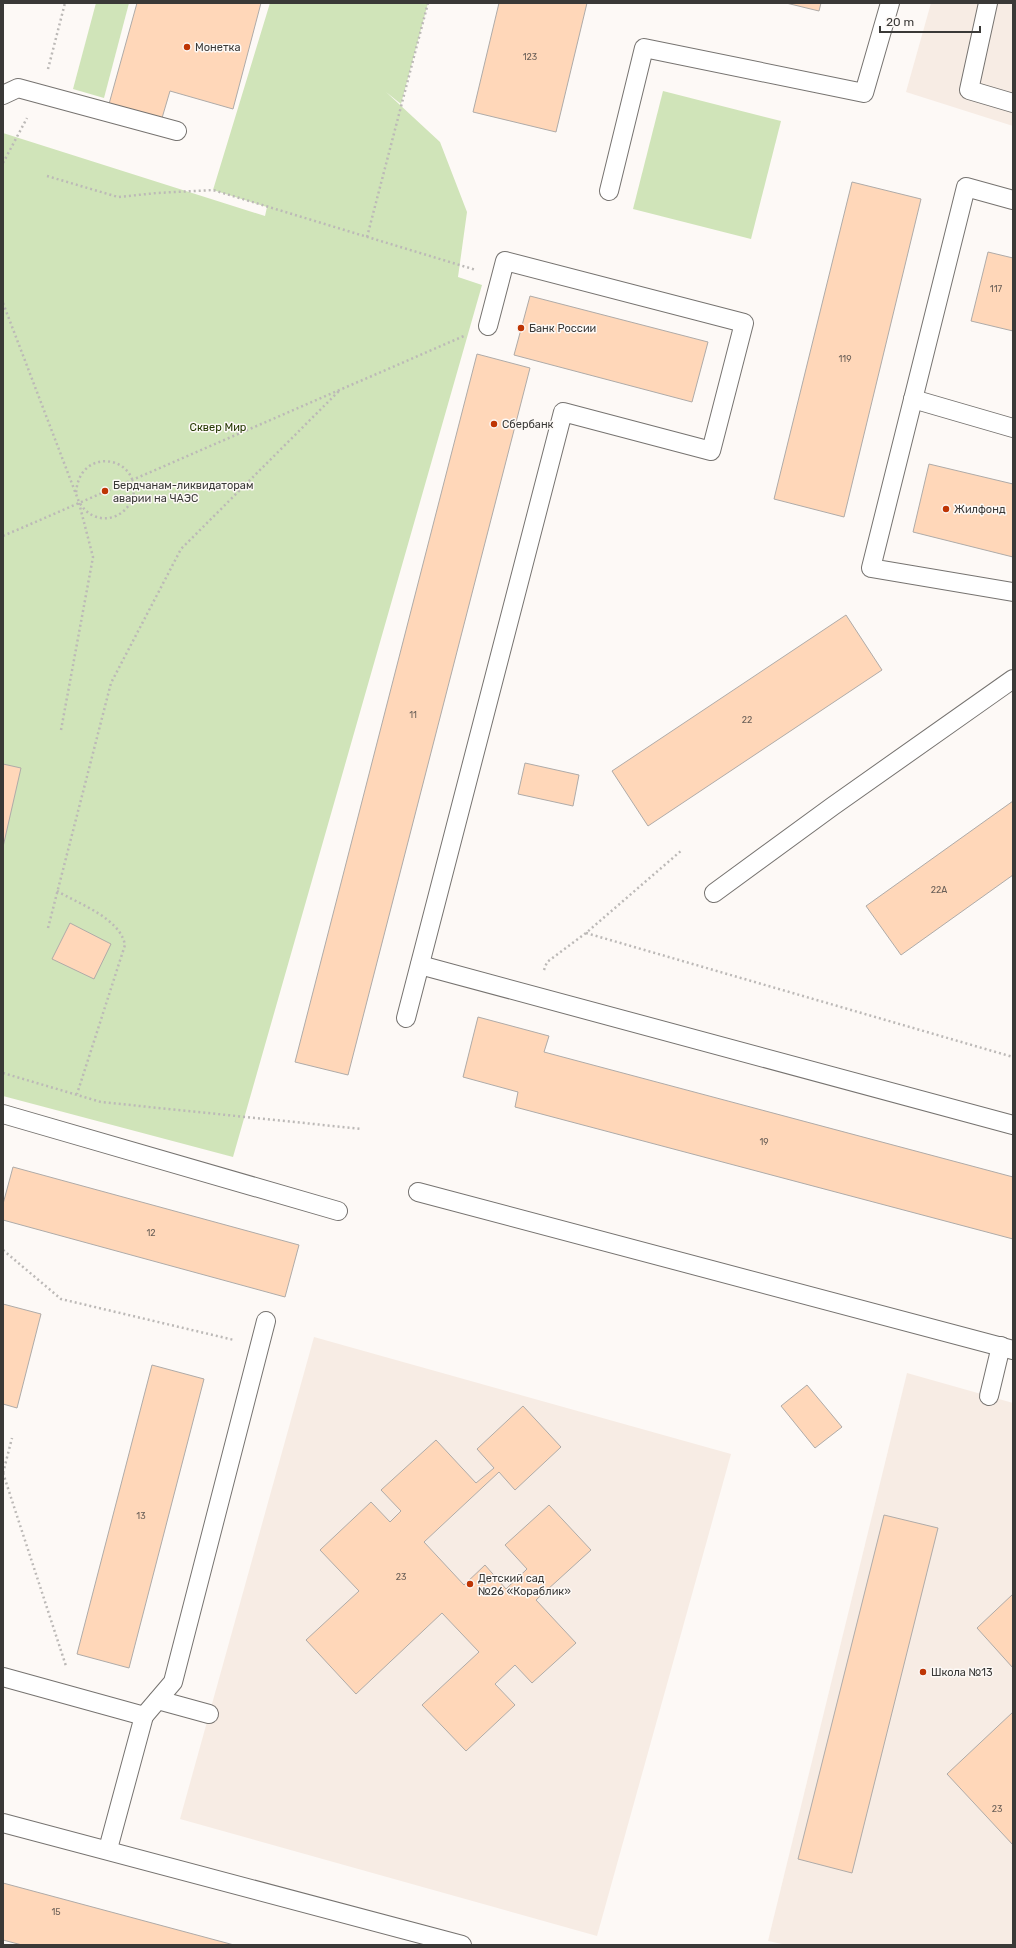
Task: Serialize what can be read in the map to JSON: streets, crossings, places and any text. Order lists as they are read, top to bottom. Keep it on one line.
{"parks":["Сквер Мир"],"places":["Монетка","Банк России","Сбербанк","Бердчанам-ликвидаторам аварии на ЧАЭС","Жилфонд","Детский сад №26 «Кораблик»","Школа №13"],"house_numbers":["123","117","119","11","22","22А","19","12","13","23","23","15"],"scale_bar":"20 m"}
